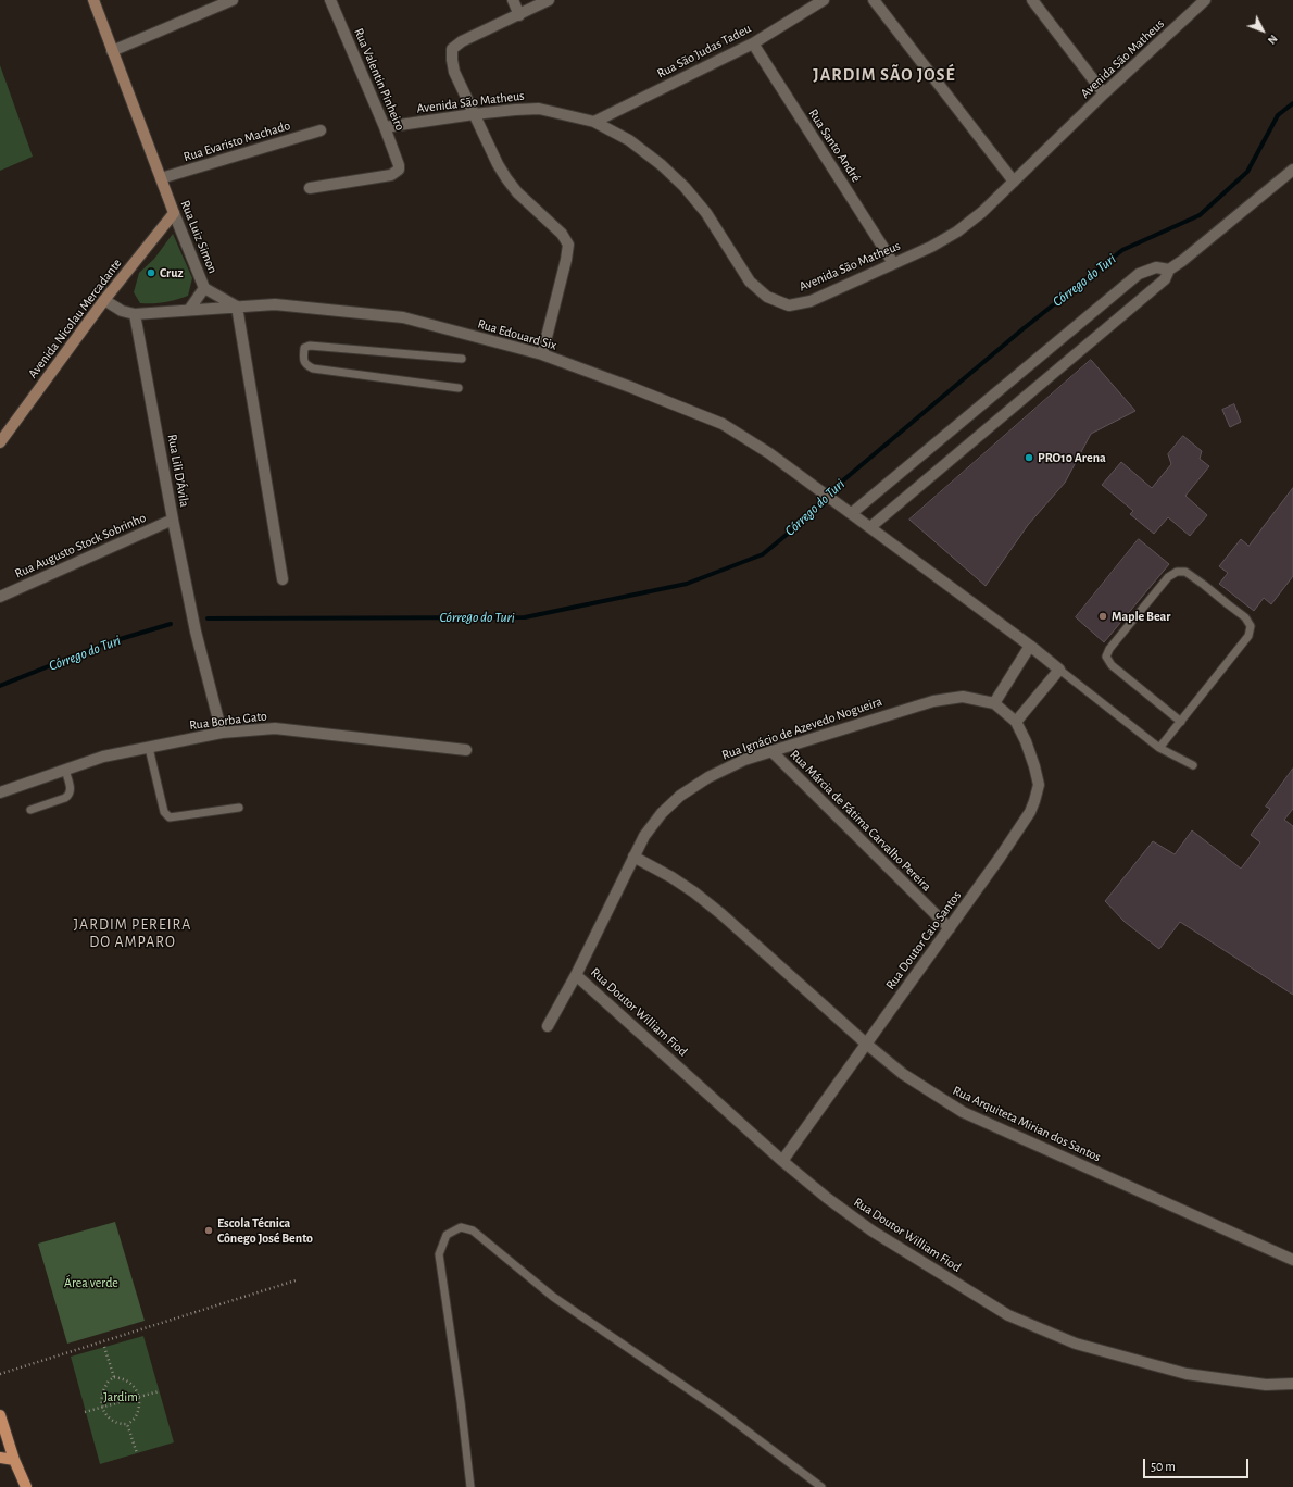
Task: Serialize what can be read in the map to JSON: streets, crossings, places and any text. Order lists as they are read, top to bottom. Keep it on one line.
{"streets":{"main road":["Rua Luiz Simon","Avenida Nicolau Mercadante"],"street":["Rua São Judas Tadeu","Avenida São Matheus","Rua Valentin Pinheiro","Rua Evaristo Machado","Rua Santo André","Rua Edouard Six","Rua Lili D'Ávila","Rua Augusto Stock Sobrinho","Rua Borba Gato","Rua Ignácio de Azevedo Nogueira","Rua Márcia de Fátima Carvalho Pereira","Rua Doutor Caio Santos","Rua Doutor William Fiod","Rua Arquiteta Mirian dos Santos"]},"crossings":[["Rua São Judas Tadeu","Avenida São Matheus"],["Rua São Judas Tadeu","Rua Santo André"],["Avenida São Matheus","Rua Valentin Pinheiro"],["Avenida São Matheus","Rua Santo André"],["Rua Evaristo Machado","Rua Luiz Simon"],["Rua Luiz Simon","Avenida Nicolau Mercadante"],["Rua Luiz Simon","Rua Edouard Six"],["Rua Edouard Six","Rua Lili D'Ávila"],["Rua Lili D'Ávila","Rua Augusto Stock Sobrinho"],["Rua Lili D'Ávila","Rua Borba Gato"],["Rua Ignácio de Azevedo Nogueira","Rua Márcia de Fátima Carvalho Pereira"],["Rua Ignácio de Azevedo Nogueira","Rua Doutor Caio Santos"],["Rua Ignácio de Azevedo Nogueira","Rua Doutor William Fiod"],["Rua Ignácio de Azevedo Nogueira","Rua Arquiteta Mirian dos Santos"],["Rua Márcia de Fátima Carvalho Pereira","Rua Doutor Caio Santos"],["Rua Doutor Caio Santos","Rua Doutor William Fiod"],["Rua Doutor Caio Santos","Rua Arquiteta Mirian dos Santos"]],"districts":["JARDIM SÃO JOSÉ","JARDIM PEREIRA DO AMPARO"],"water":["Córrego do Turi"],"parks":["Área verde","Jardim"],"places":["Cruz","PRO10 Arena","Maple Bear","Escola Técnica Cônego José Bento"],"scale_bar":"50 m","north":"bottom right"}
